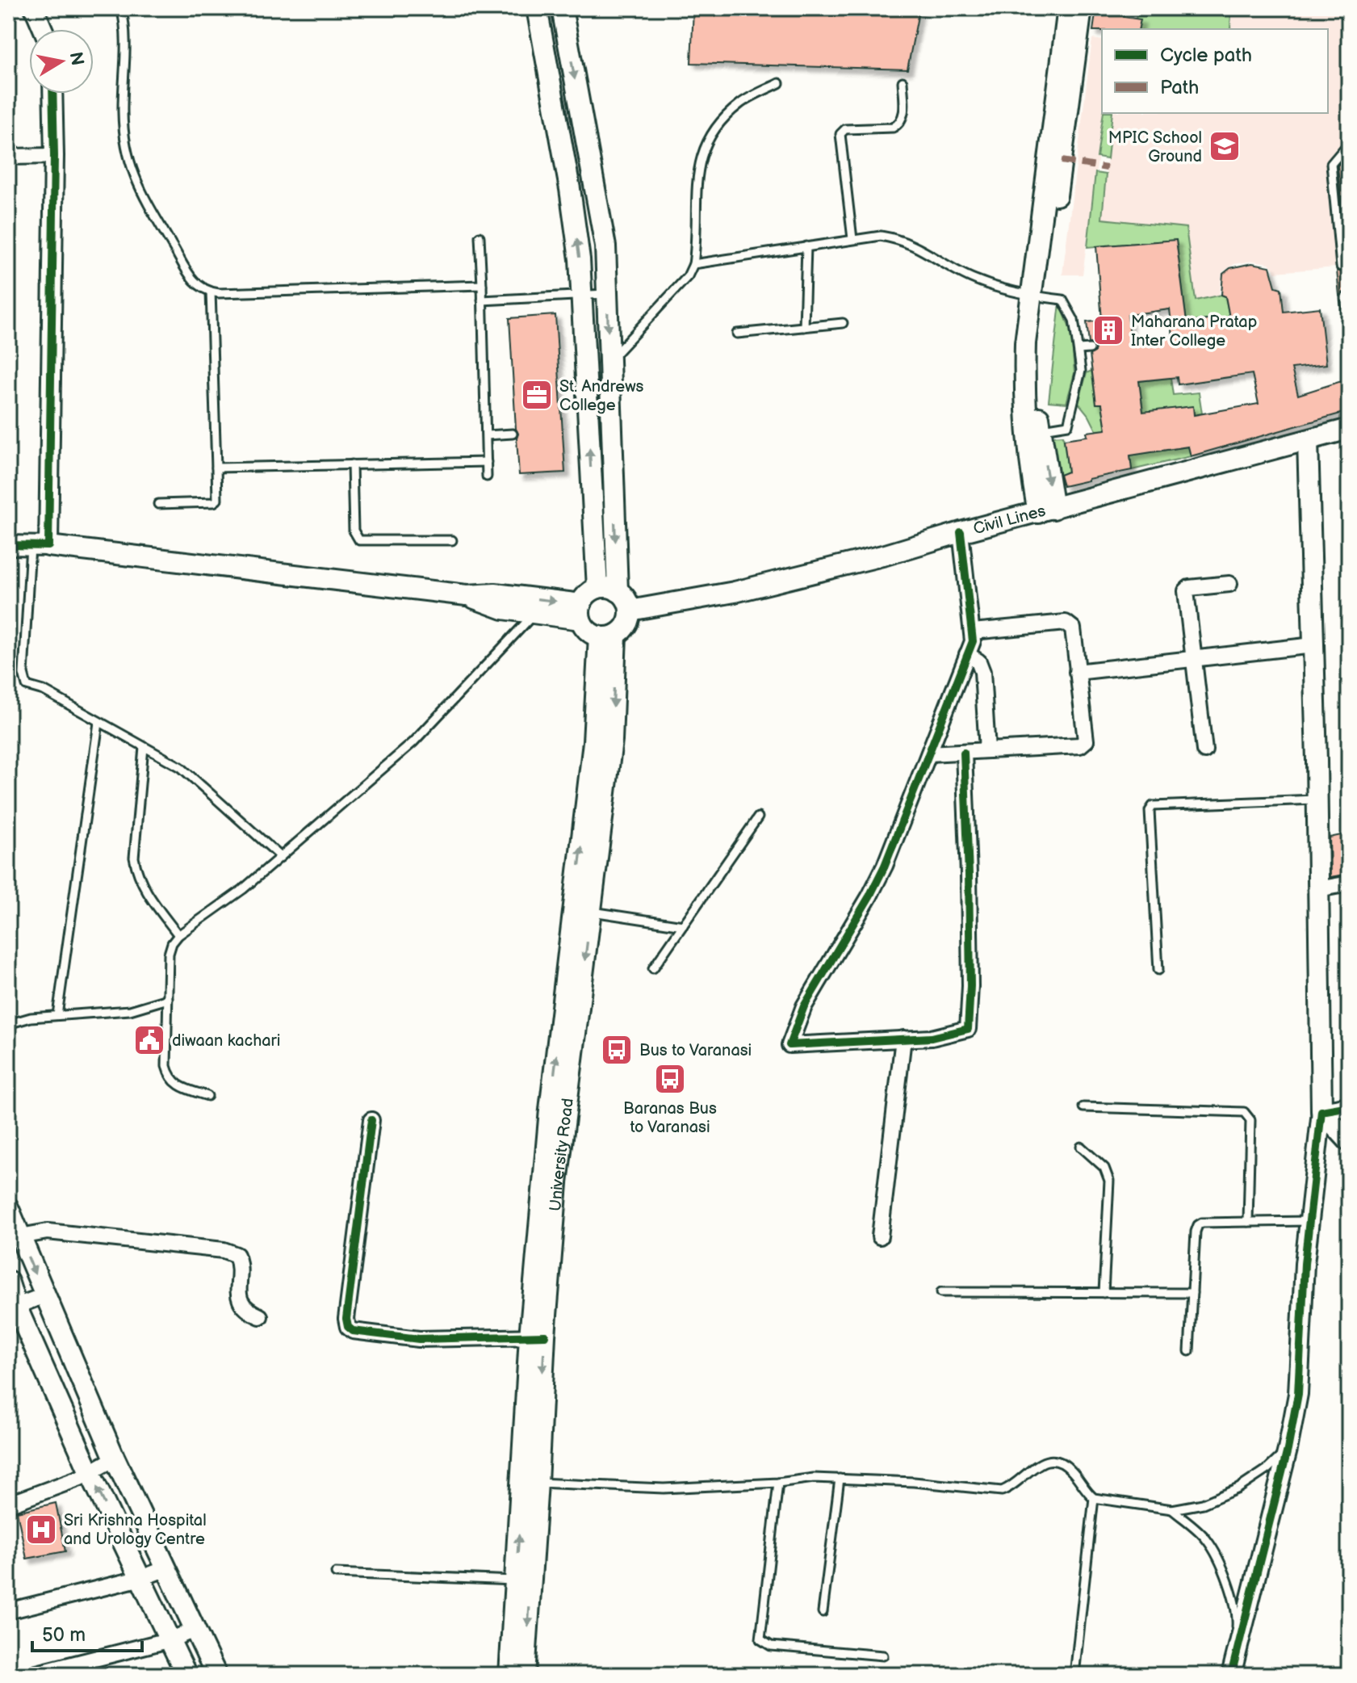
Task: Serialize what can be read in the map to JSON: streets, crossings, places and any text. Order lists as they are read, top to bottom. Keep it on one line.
{"streets":{"main road":["Civil Lines","University Road"]},"crossings":[["Civil Lines","University Road"]],"places":{"school or university":["MPIC School Ground"],"building":["Maharana Pratap Inter College"],"office":["St. Andrews College"],"public building":["diwaan kachari"],"bus stop":["Bus to Varanasi","Baranas Bus to Varanasi"],"hospital":["Sri Krishna Hospital and Urology Centre"]},"legend":["Cycle path","Path"],"scale_bar":"50 m","north":"right"}
